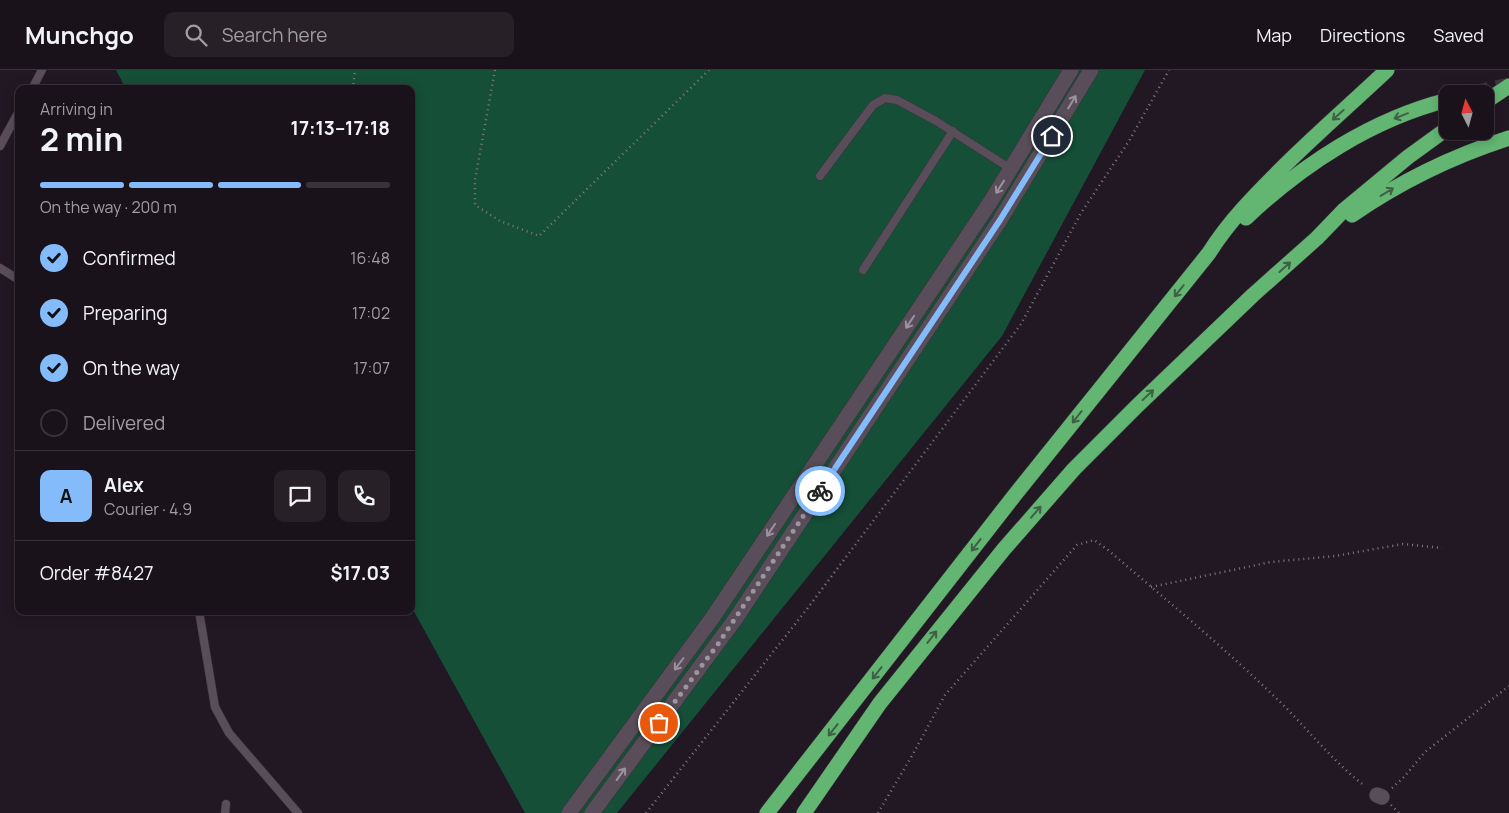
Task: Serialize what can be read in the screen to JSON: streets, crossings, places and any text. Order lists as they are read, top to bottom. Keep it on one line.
{"north":"top","page":{"header":"Munchgo","search":"Search here","nav":["Map","Directions","Saved"],"heading":["2 min","Arriving in","17:13–17:18"],"panel":["Alex","Courier · 4.9","Order #8427","$17.03"],"bar":"On the way · 200 m","list":[["Confirmed","16:48"],["Preparing","17:02"],["On the way","17:07"],"Delivered"],"round":"A"}}
